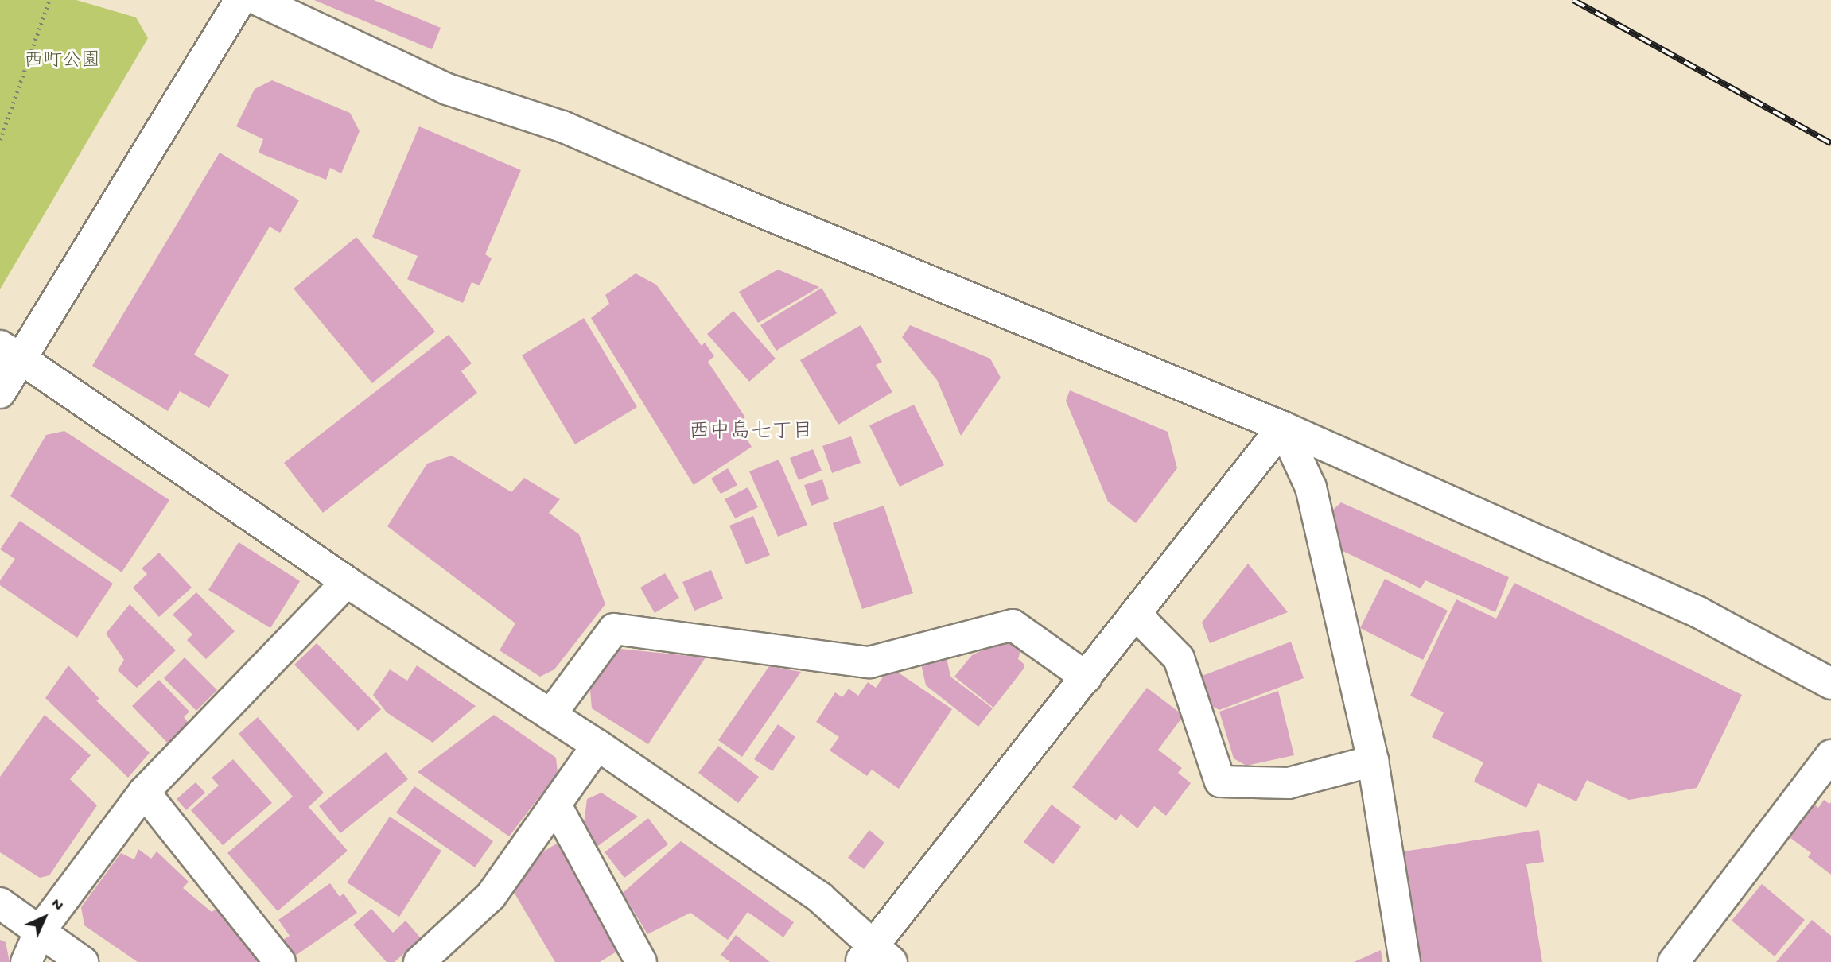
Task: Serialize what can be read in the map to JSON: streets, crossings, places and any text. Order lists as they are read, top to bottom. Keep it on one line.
{"districts":["西中島七丁目"],"parks":["西町公園"],"north":"top right"}
